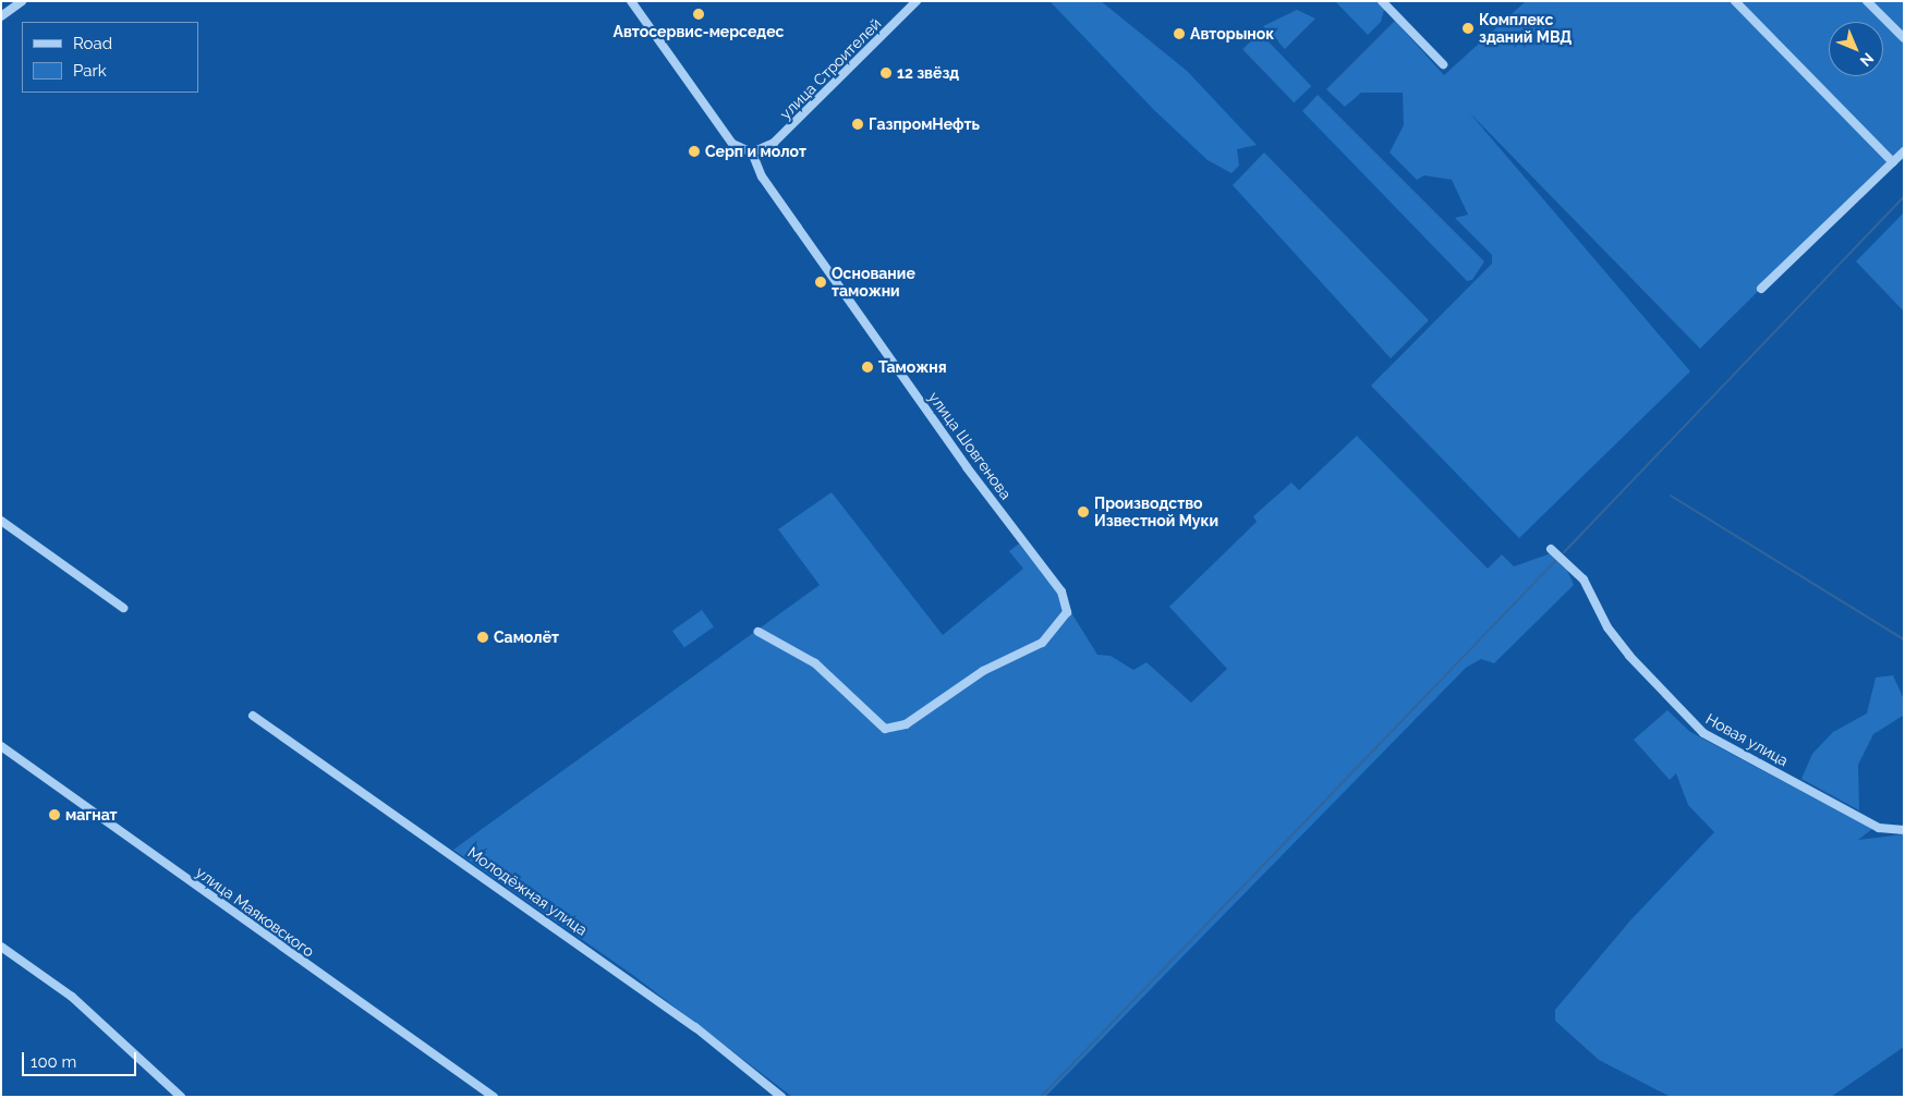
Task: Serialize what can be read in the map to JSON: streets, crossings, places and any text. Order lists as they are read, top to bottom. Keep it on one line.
{"streets":{"street":["улица Строителей","улица Шовгенова","Новая улица","Молодёжная улица","улица Маяковского"]},"crossings":[["улица Строителей","улица Шовгенова"]],"places":["Автосервис-мерседес","Комплекс зданий МВД","Авторынок","12 звёзд","ГазпромНефть","Серп и молот","Основание таможни","Таможня","Производство Известной Муки","Самолёт","магнат"],"legend":["Road","Park"],"scale_bar":"100 m","north":"bottom right"}
